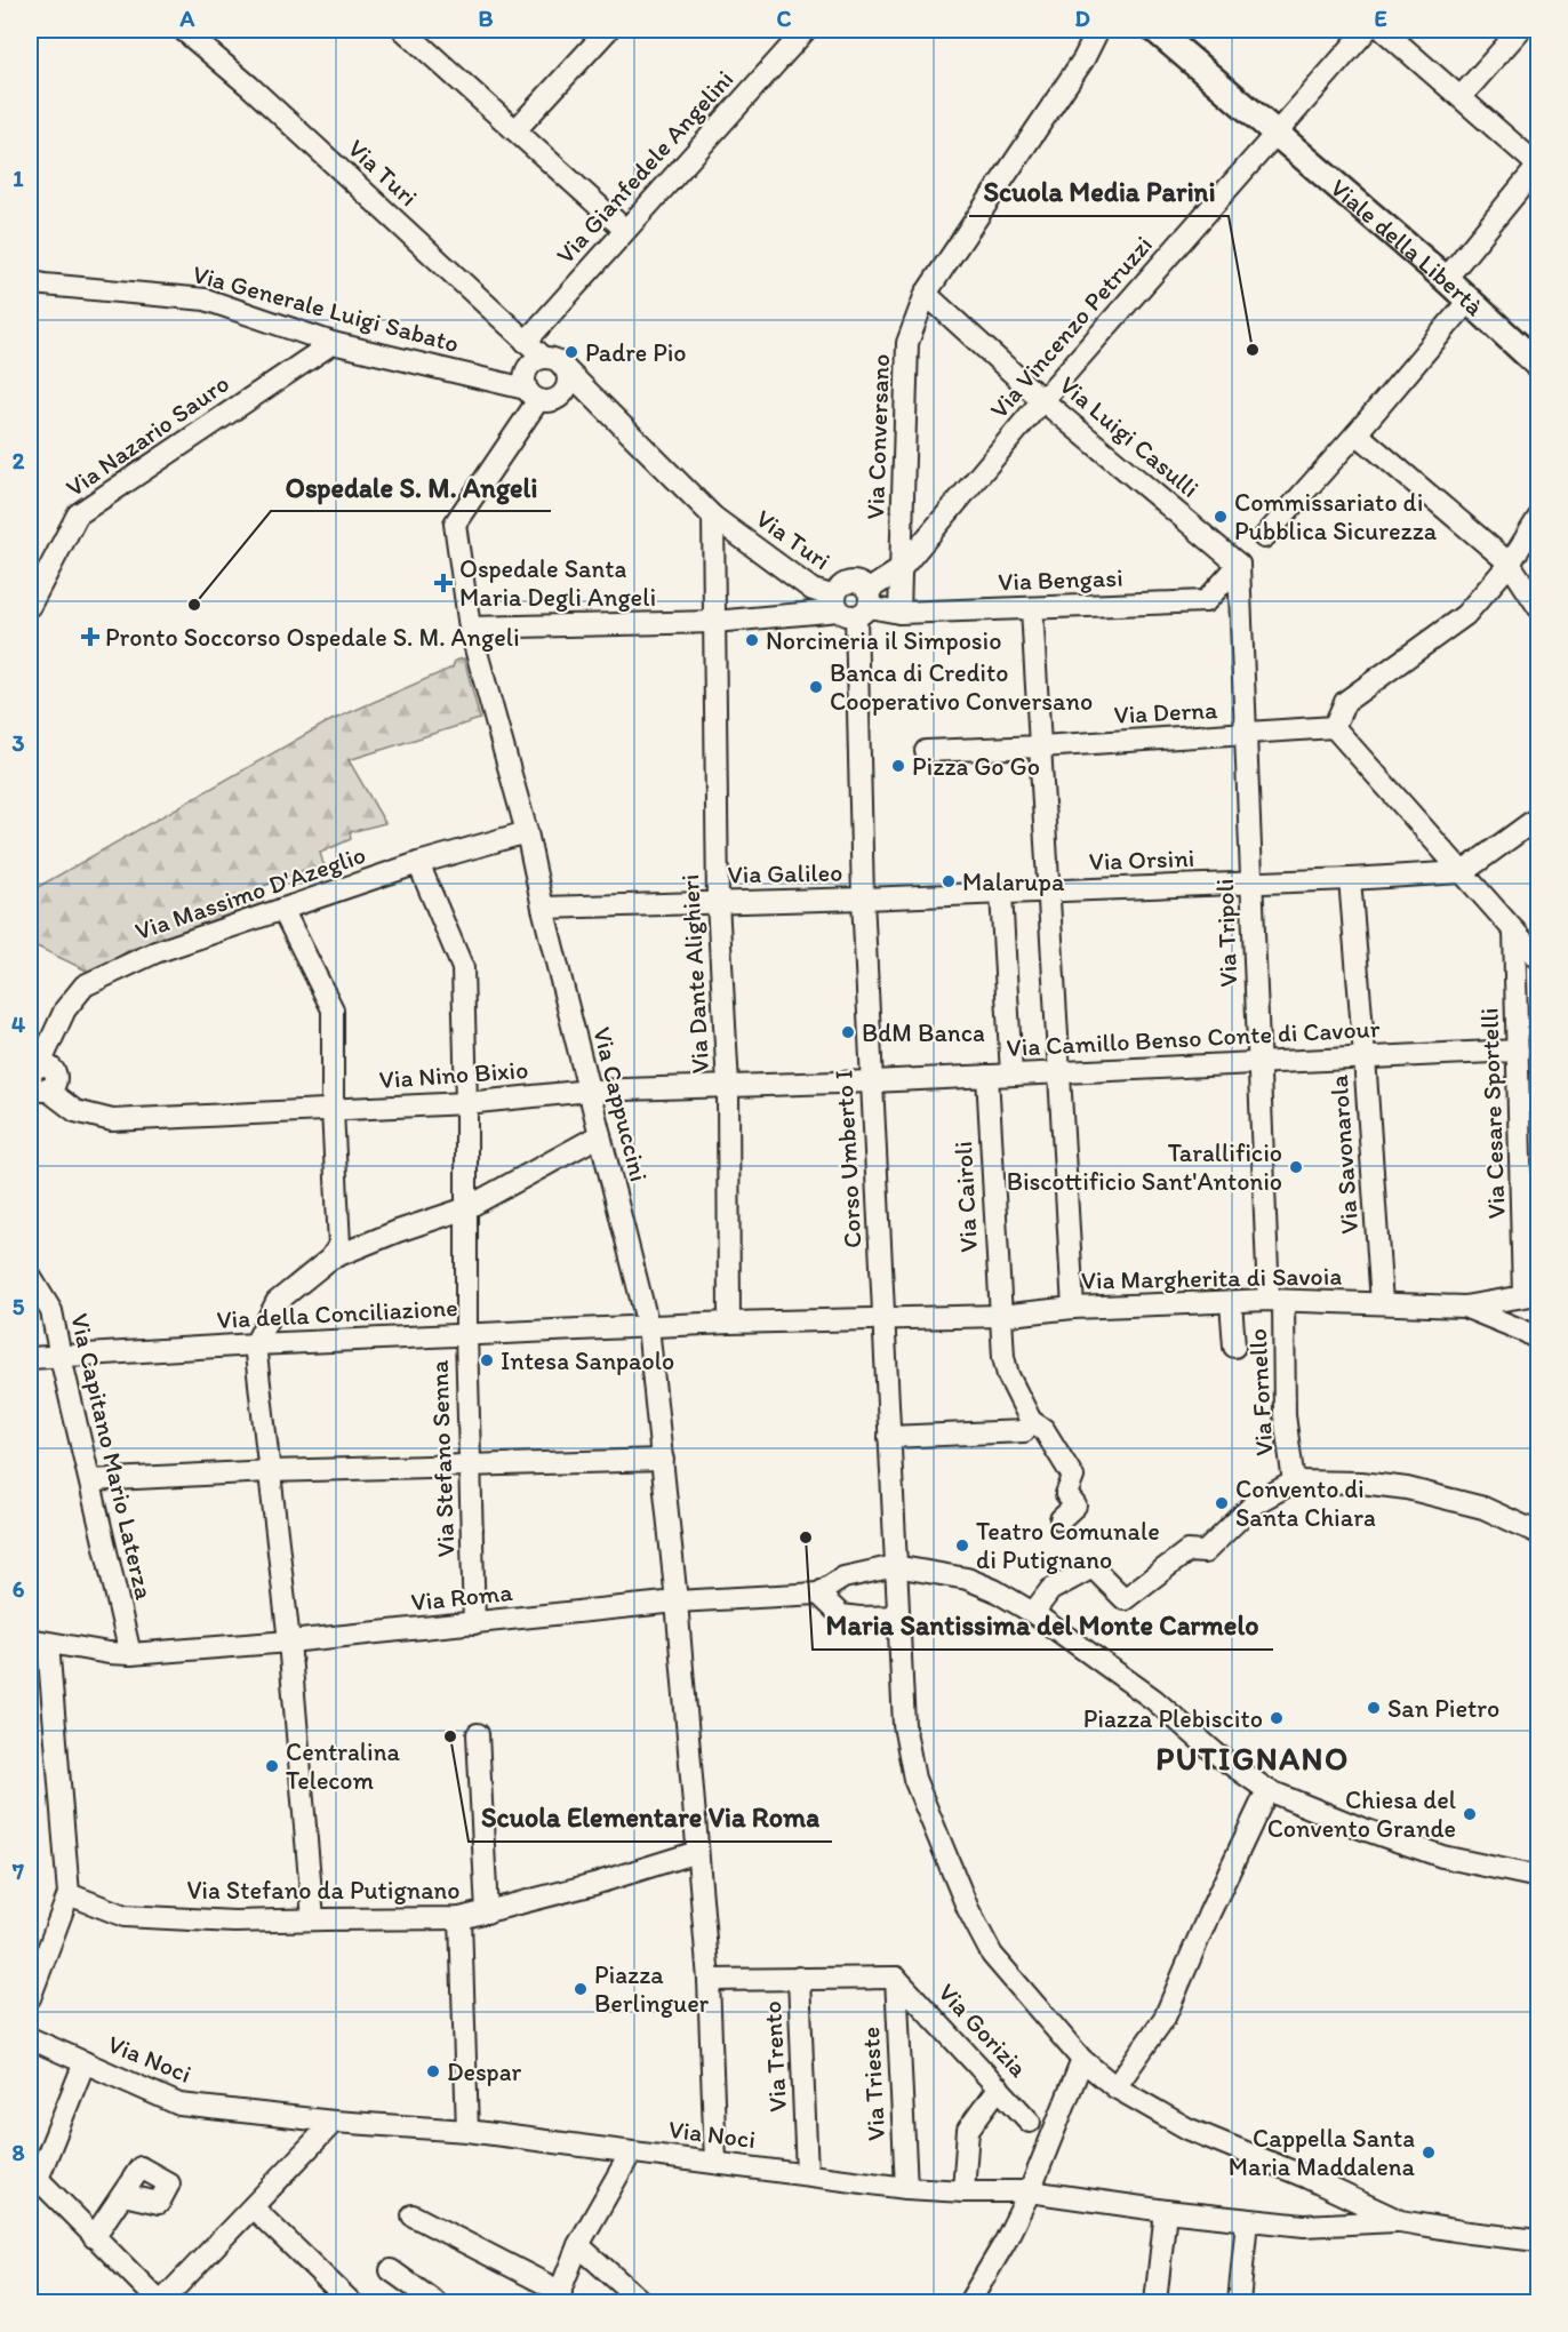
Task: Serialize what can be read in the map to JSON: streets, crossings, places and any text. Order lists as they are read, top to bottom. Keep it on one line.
{"streets":{"main road":["Viale della Libertà"],"street":["Via Gianfedele Angelini","Via Turi","Via Generale Luigi Sabato","Via Vincenzo Petruzzi","Via Nazario Sauro","Via Conversano","Via Luigi Casulli","Via Bengasi","Via Derna","Via Orsini","Via Galileo","Via Massimo D'Azeglio","Via Tripoli","Via Dante Alighieri","Via Camillo Benso Conte di Cavour","Via Nino Bixio","Via Cappuccini","Via Cesare Sportelli","Via Savonarola","Corso Umberto I","Via Cairoli","Via Margherita di Savoia","Via della Conciliazione","Via Fornello","Via Capitano Mario Laterza","Via Stefano Senna","Via Roma","Via Stefano da Putignano","Via Gorizia","Via Trento","Via Noci","Via Trieste"]},"crossings":[["Via Gianfedele Angelini","Via Turi"],["Via Turi","Via Vincenzo Petruzzi"],["Via Turi","Via Bengasi"],["Via Turi","Via Dante Alighieri"],["Via Turi","Via Cappuccini"],["Via Turi","Corso Umberto I"],["Viale della Libertà","Via Vincenzo Petruzzi"],["Via Generale Luigi Sabato","Via Nazario Sauro"],["Via Generale Luigi Sabato","Via Cappuccini"],["Via Vincenzo Petruzzi","Via Conversano"],["Via Vincenzo Petruzzi","Via Luigi Casulli"],["Via Vincenzo Petruzzi","Via Bengasi"],["Via Vincenzo Petruzzi","Corso Umberto I"],["Via Conversano","Via Luigi Casulli"],["Via Conversano","Via Bengasi"],["Via Luigi Casulli","Via Bengasi"],["Via Luigi Casulli","Via Tripoli"],["Via Bengasi","Via Tripoli"],["Via Bengasi","Corso Umberto I"],["Via Derna","Via Tripoli"],["Via Orsini","Via Galileo"],["Via Orsini","Via Tripoli"],["Via Orsini","Via Savonarola"],["Via Orsini","Corso Umberto I"],["Via Galileo","Via Dante Alighieri"],["Via Galileo","Via Cappuccini"],["Via Galileo","Corso Umberto I"],["Via Massimo D'Azeglio","Via Nino Bixio"],["Via Massimo D'Azeglio","Via Cappuccini"],["Via Massimo D'Azeglio","Via Stefano Senna"],["Via Tripoli","Via Camillo Benso Conte di Cavour"],["Via Tripoli","Via Margherita di Savoia"],["Via Tripoli","Via Fornello"],["Via Dante Alighieri","Via Nino Bixio"],["Via Dante Alighieri","Via Margherita di Savoia"],["Via Dante Alighieri","Via della Conciliazione"],["Via Camillo Benso Conte di Cavour","Via Nino Bixio"],["Via Camillo Benso Conte di Cavour","Via Cesare Sportelli"],["Via Camillo Benso Conte di Cavour","Via Savonarola"],["Via Camillo Benso Conte di Cavour","Corso Umberto I"],["Via Camillo Benso Conte di Cavour","Via Cairoli"],["Via Nino Bixio","Via Cappuccini"],["Via Nino Bixio","Corso Umberto I"],["Via Nino Bixio","Via Stefano Senna"],["Via Cappuccini","Via della Conciliazione"],["Via Cappuccini","Via Roma"],["Via Cappuccini","Via Stefano da Putignano"],["Via Cappuccini","Via Noci"],["Via Cesare Sportelli","Via Margherita di Savoia"],["Via Savonarola","Via Margherita di Savoia"],["Corso Umberto I","Via Margherita di Savoia"],["Corso Umberto I","Via Roma"],["Corso Umberto I","Via Noci"],["Via Cairoli","Via Margherita di Savoia"],["Via Margherita di Savoia","Via della Conciliazione"],["Via Margherita di Savoia","Via Fornello"],["Via della Conciliazione","Via Capitano Mario Laterza"],["Via della Conciliazione","Via Stefano Senna"],["Via Capitano Mario Laterza","Via Roma"],["Via Stefano Senna","Via Roma"],["Via Gorizia","Via Trieste"],["Via Trento","Via Noci"],["Via Noci","Via Trieste"]],"districts":["PUTIGNANO"],"places":{"other":["Scuola Media Parini","Padre Pio","Commissariato di Pubblica Sicurezza","Ospedale S. M. Angeli","Norcineria il Simposio","Banca di Credito Cooperativo Conversano","Pizza Go Go","Malarupa","BdM Banca","Tarallificio Biscottificio Sant'Antonio","Intesa Sanpaolo","Convento di Santa Chiara","Maria Santissima del Monte Carmelo","Teatro Comunale di Putignano","San Pietro","Piazza Plebiscito","Scuola Elementare Via Roma","Centralina Telecom","Chiesa del Convento Grande","Piazza Berlinguer","Despar","Cappella Santa Maria Maddalena"],"health":["Ospedale Santa Maria Degli Angeli","Pronto Soccorso Ospedale S. M. Angeli"]},"grid":{"columns":["A","B","C","D","E"],"rows":["1","2","3","4","5","6","7","8"]}}
